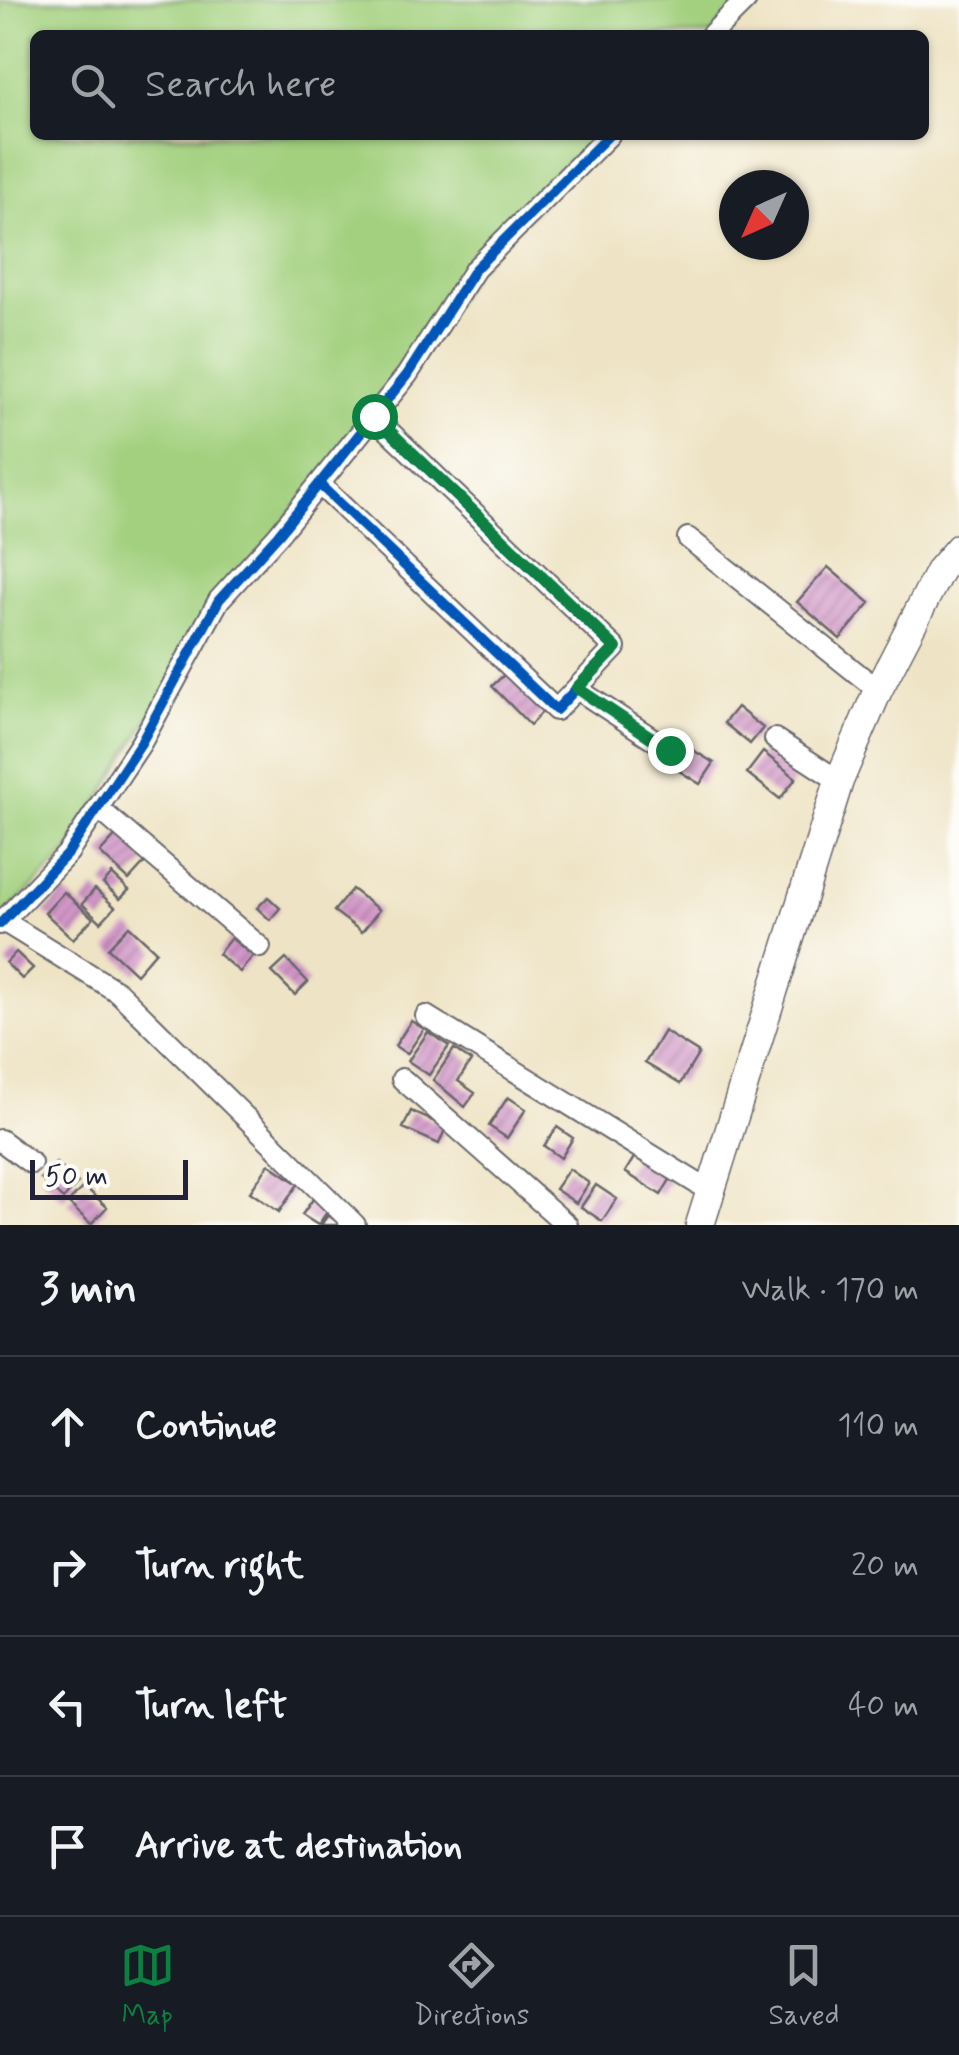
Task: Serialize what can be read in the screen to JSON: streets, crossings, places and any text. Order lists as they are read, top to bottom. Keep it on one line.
{"scale_bar":"50 m","north":"bottom left","page":{"search":"Search here","scale":"50 m","heading":["3 min","Walk · 170 m"],"list":[["Continue","110 m"],["Turn right","20 m"],["Turn left","40 m"],"Arrive at destination"],"nav":["Map","Directions","Saved"]}}
